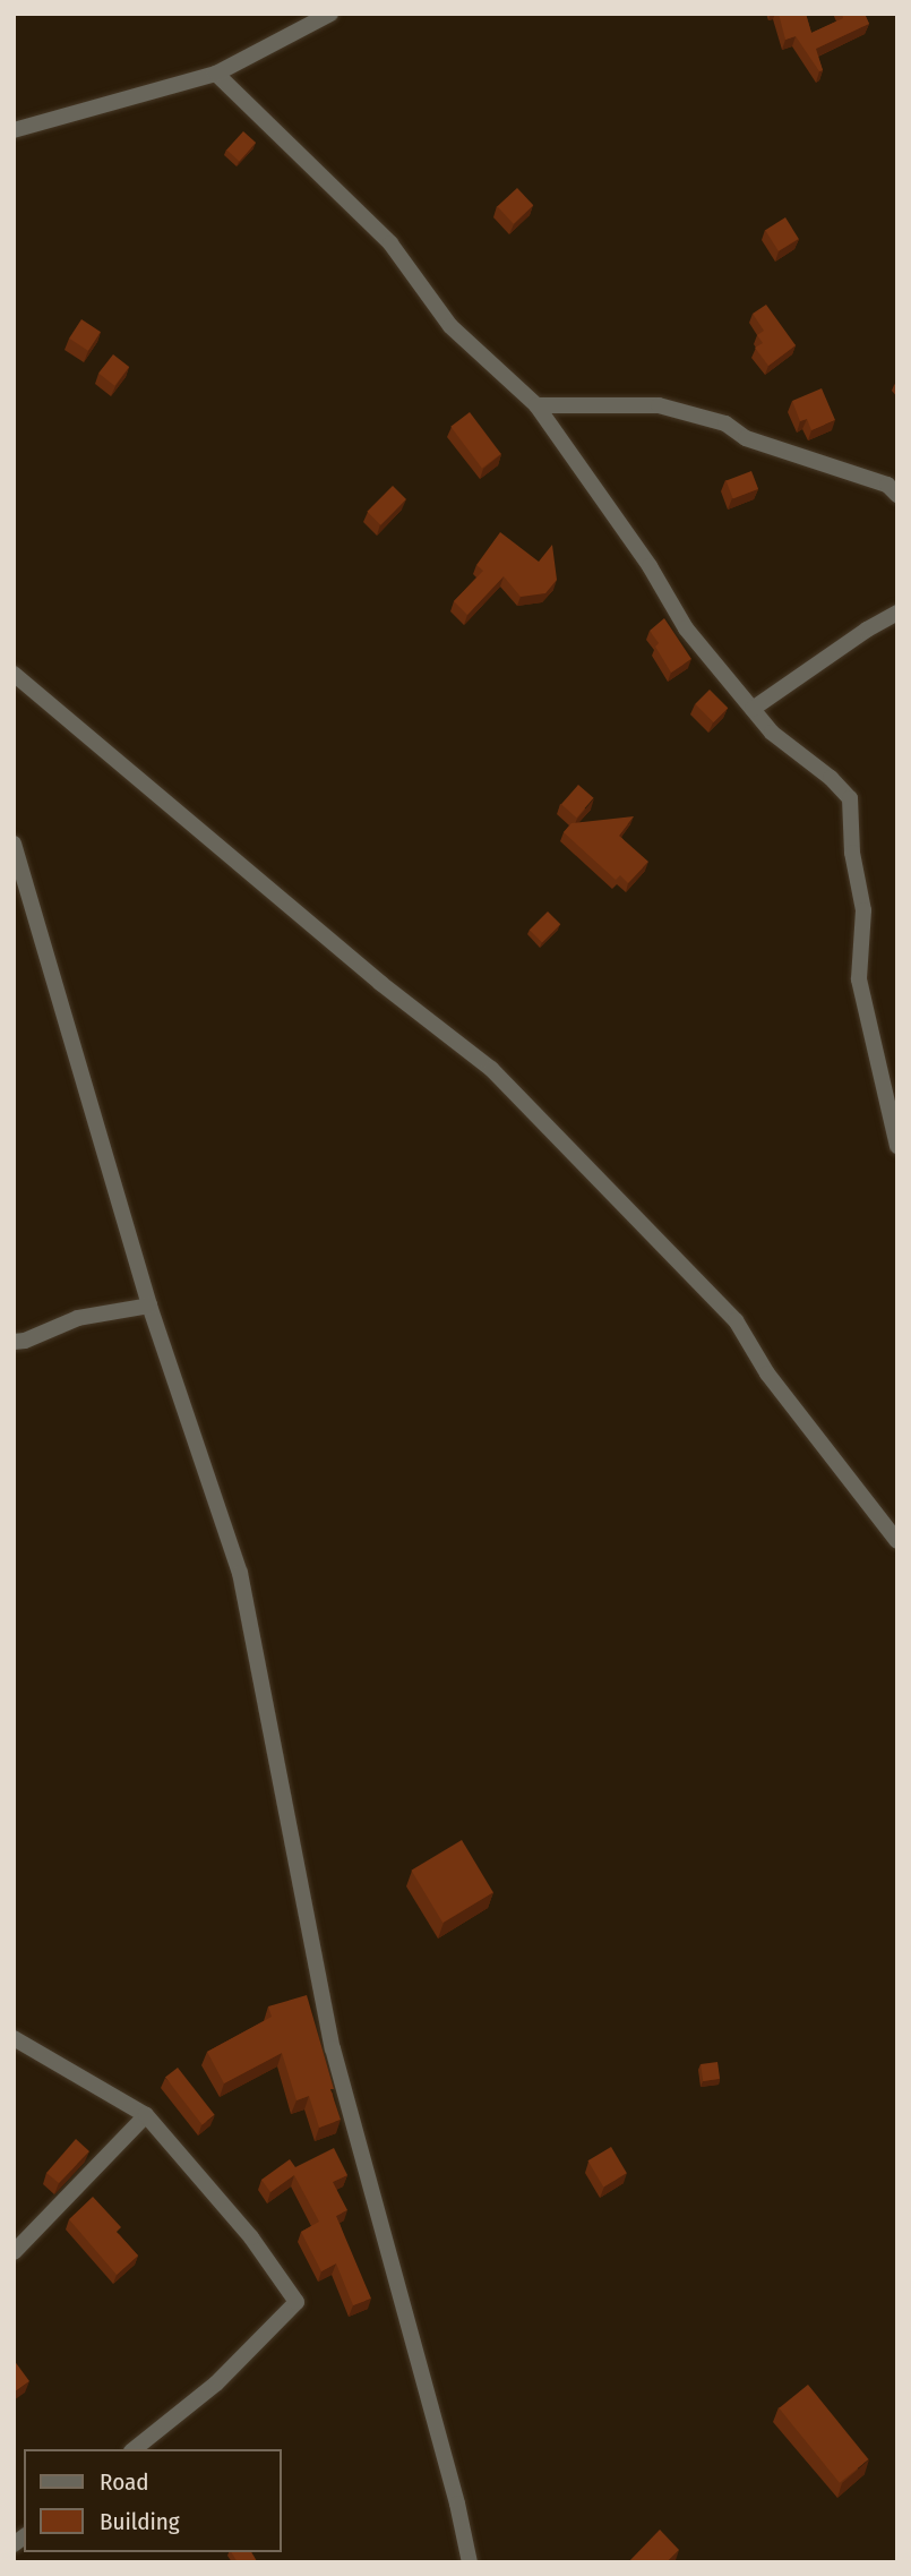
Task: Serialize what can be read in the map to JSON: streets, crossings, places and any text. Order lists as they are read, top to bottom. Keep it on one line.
{"legend":["Road","Building"]}
